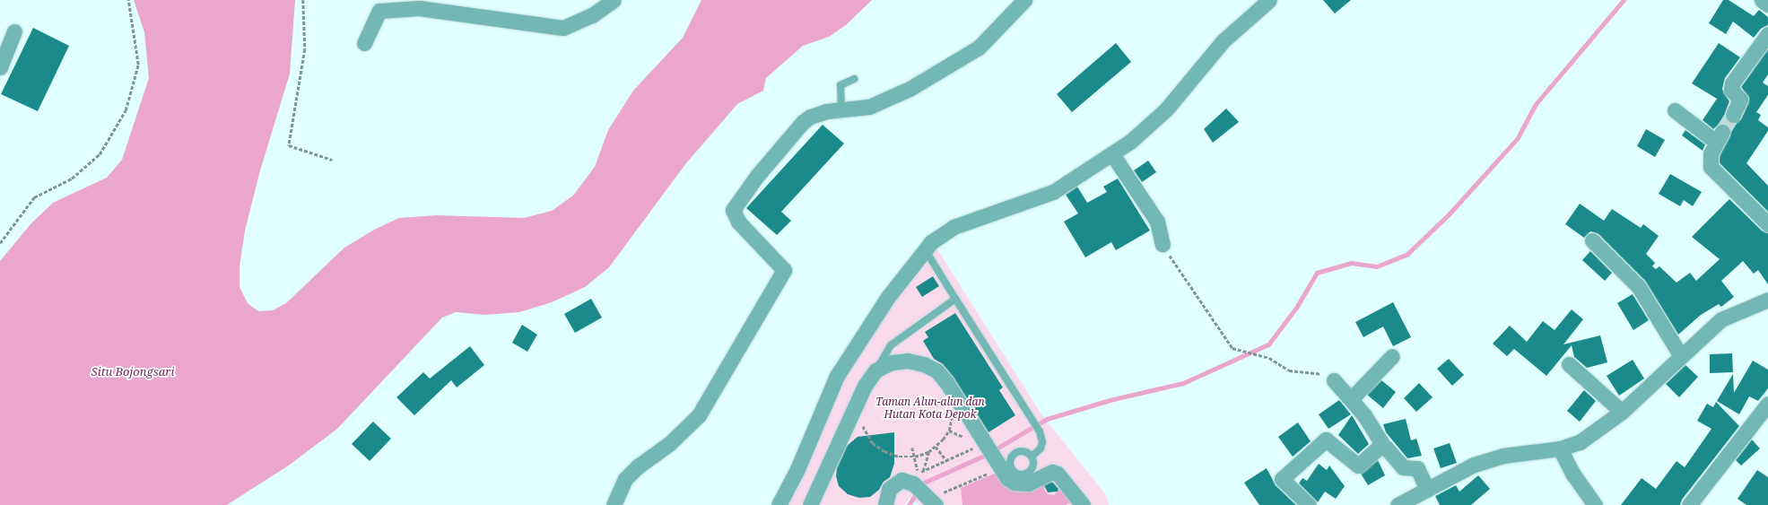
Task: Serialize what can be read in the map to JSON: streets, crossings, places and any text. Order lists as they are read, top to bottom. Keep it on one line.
{"water":["Situ Bojongsari"],"parks":["Taman Alun-alun dan Hutan Kota Depok"]}
